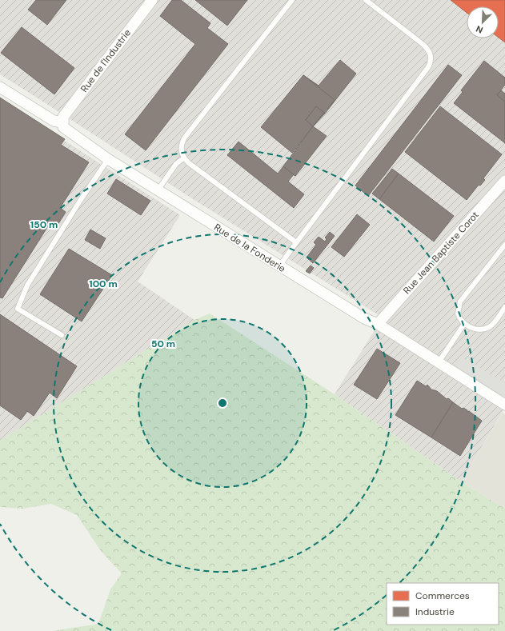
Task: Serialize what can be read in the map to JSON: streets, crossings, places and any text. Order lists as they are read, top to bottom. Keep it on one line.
{"streets":{"street":["Rue de l'Industrie","Rue de la Fonderie","Rue Jean Baptiste Corot"]},"crossings":[["Rue de l'Industrie","Rue de la Fonderie"],["Rue de la Fonderie","Rue Jean Baptiste Corot"]],"legend":["Commerces","Industrie"],"north":"bottom left","rings":["150 m","100 m","50 m"]}
